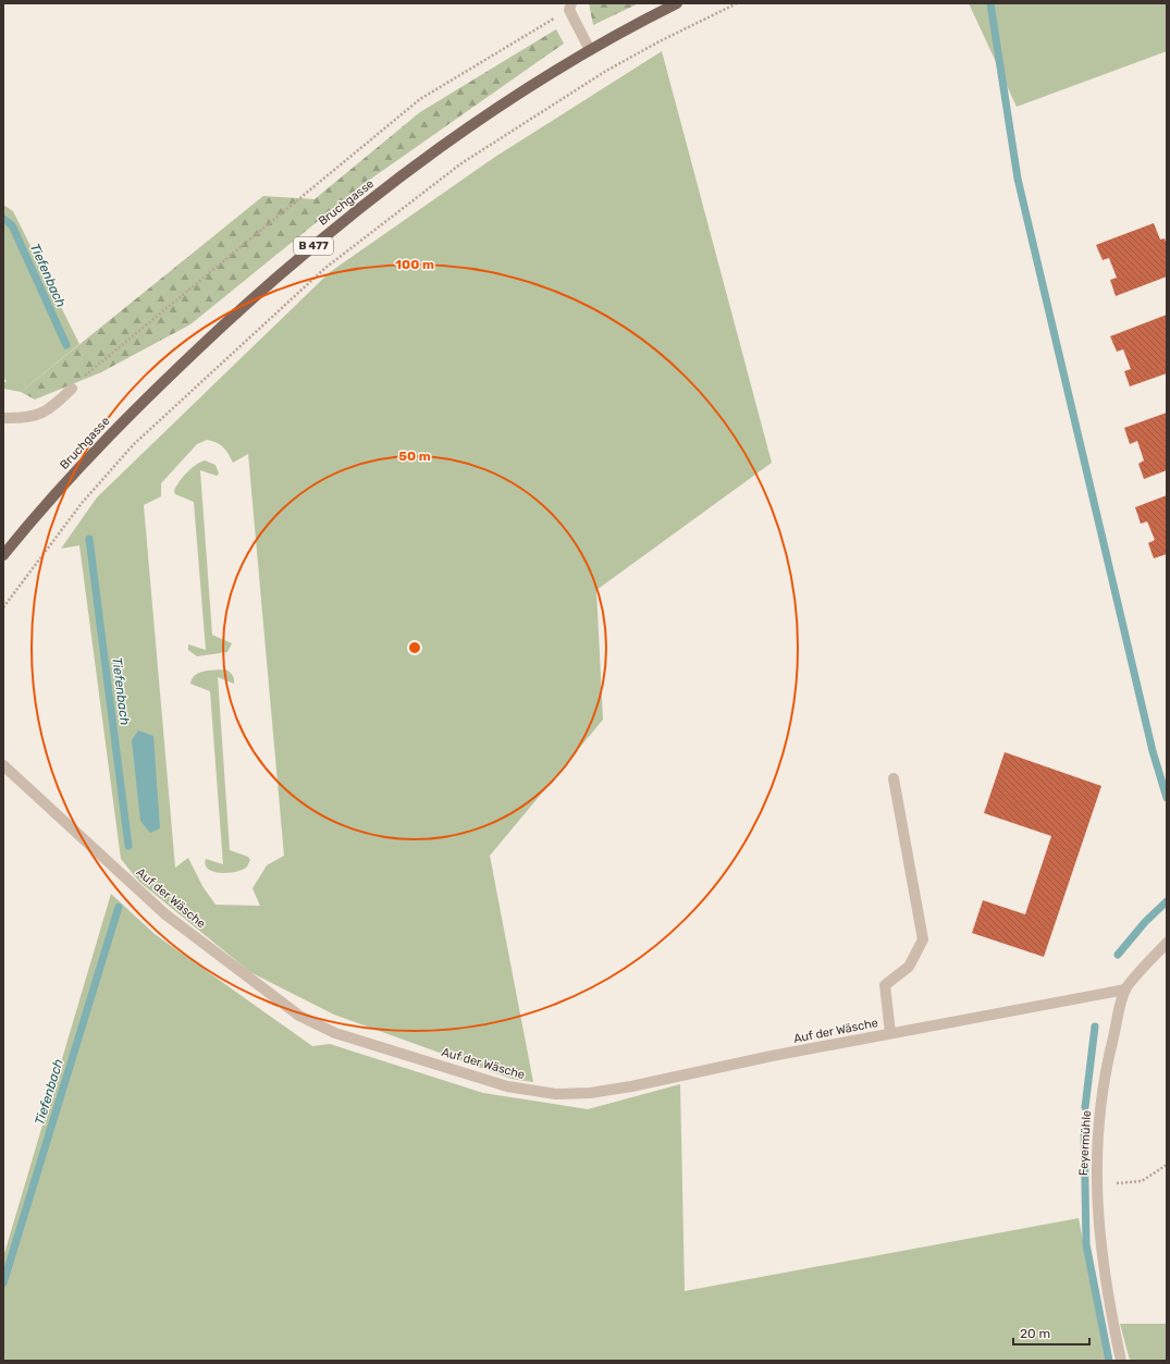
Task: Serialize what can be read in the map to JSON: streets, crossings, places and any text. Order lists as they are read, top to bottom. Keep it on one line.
{"streets":{"main road":["Bruchgasse","B 477"],"street":["Auf der Wäsche","Feyermühle"]},"crossings":[["Auf der Wäsche","Feyermühle"]],"water":["Tiefenbach"],"scale_bar":"20 m","rings":["100 m","50 m"]}
